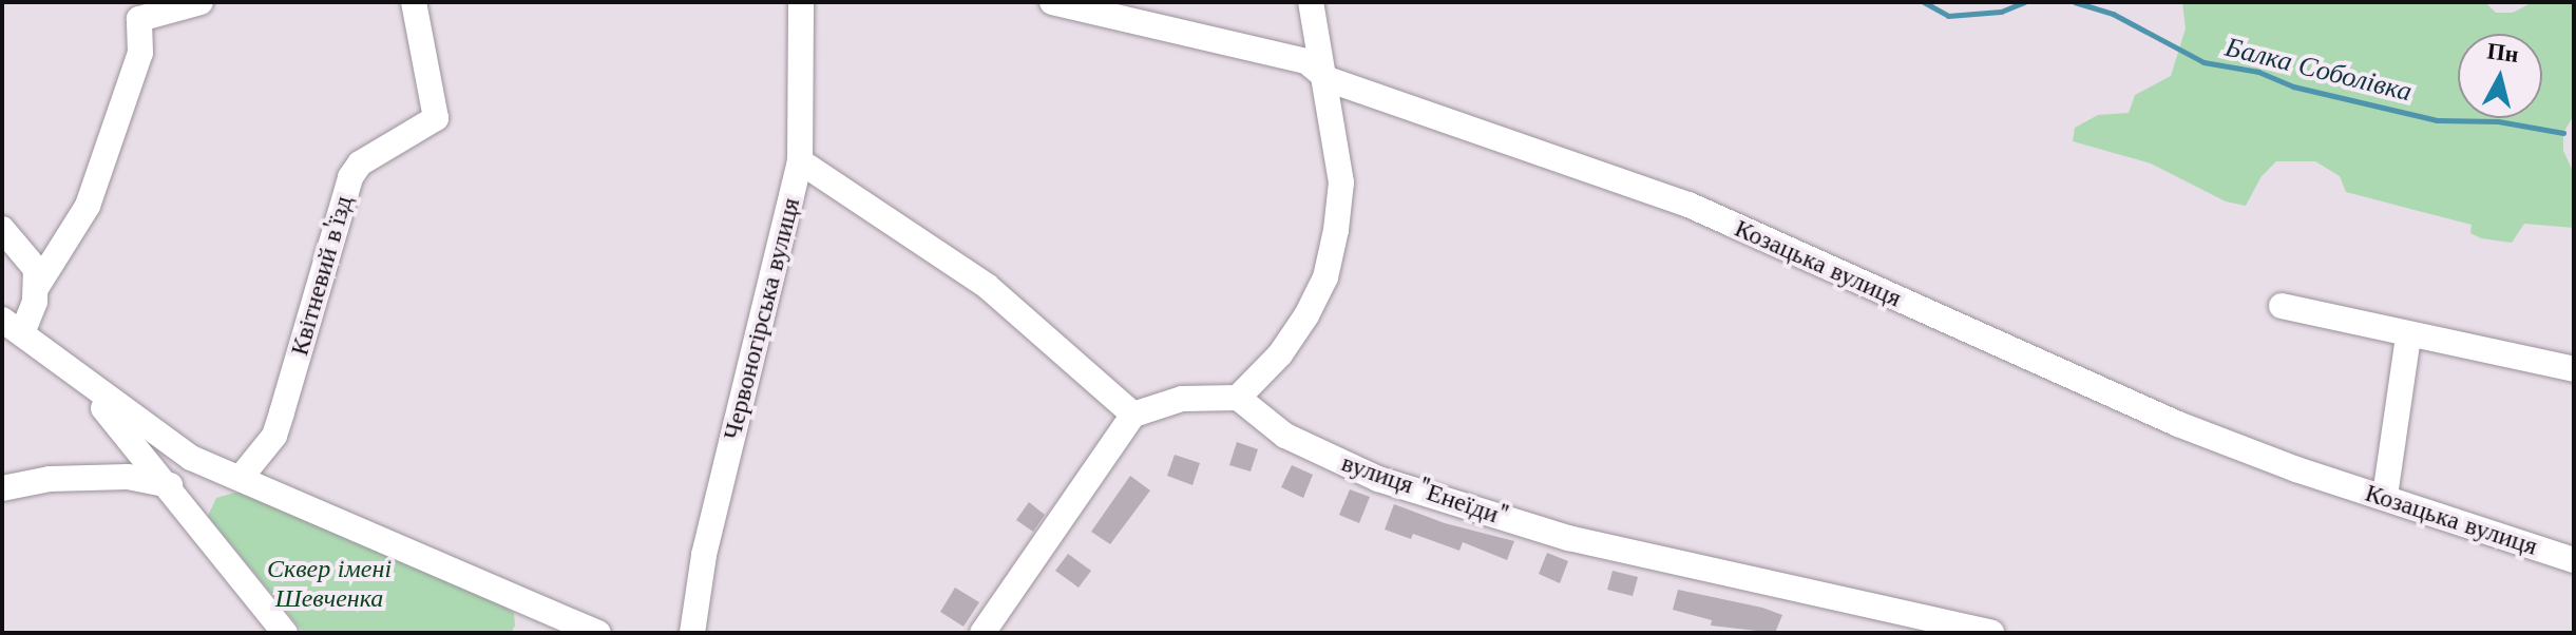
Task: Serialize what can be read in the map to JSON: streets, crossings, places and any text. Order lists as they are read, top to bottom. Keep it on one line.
{"streets":{"street":["Козацька вулиця","Квітневий в'їзд","Червоногірська вулиця","вулиця \"Енеїди\""]},"water":["Балка Соболівка"],"parks":["Сквер імені Шевченка"],"north":"top"}
